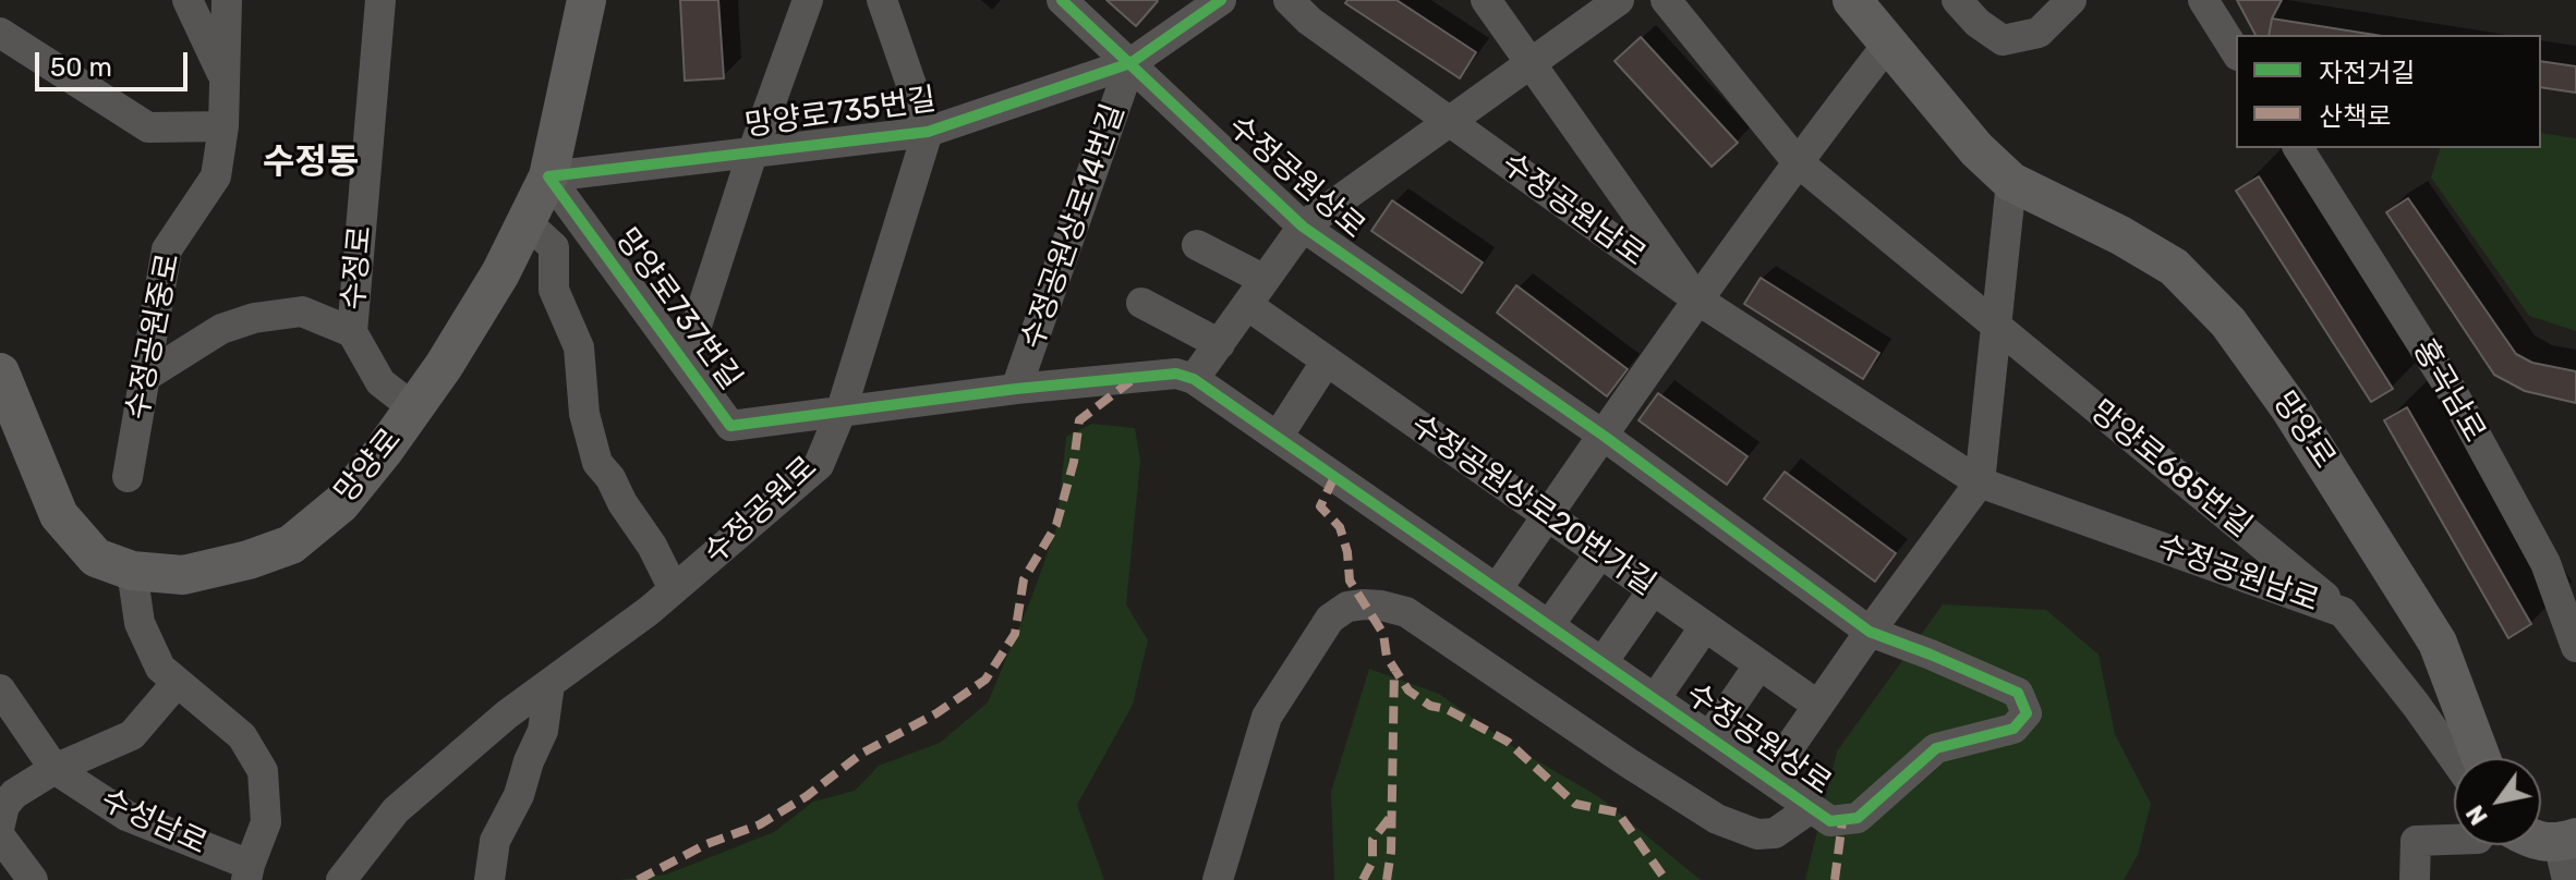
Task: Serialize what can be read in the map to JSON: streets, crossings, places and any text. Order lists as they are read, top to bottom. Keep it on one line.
{"streets":{"main road":["망양로"],"street":["망양로735번길","수정공원상로","수정공원남로","수정공원상로14번길","수정로","망양로737번길","수정공원중로","홍곡남로","망양로685번길","수정공원상로20번가길","수정공원로","수성남로"]},"crossings":[["망양로735번길","수정공원상로"],["망양로735번길","수정공원상로14번길"],["망양로735번길","망양로737번길"],["망양로735번길","망양로"],["망양로735번길","수정공원로"],["수정공원상로","수정공원상로14번길"],["수정공원상로","수정공원상로20번가길"],["수정공원남로","망양로685번길"],["수정로","망양로"],["망양로737번길","망양로"],["망양로737번길","수정공원로"]],"districts":["수정동"],"legend":["자전거길","산책로"],"scale_bar":"50 m","north":"bottom left"}
